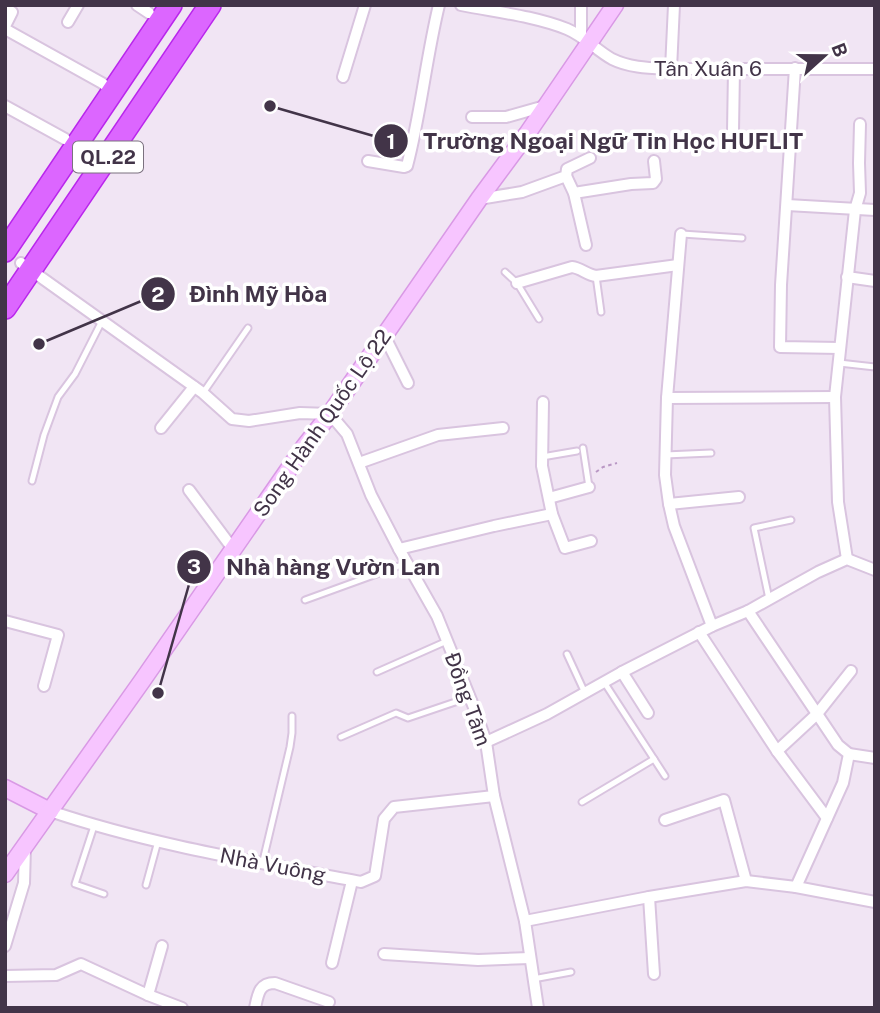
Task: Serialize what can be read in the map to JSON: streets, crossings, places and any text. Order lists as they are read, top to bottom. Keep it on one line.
{"streets":{"highway":["QL.22"],"street":["Tân Xuân 6","Song Hành Quốc Lộ 22","Đồng Tâm","Nhà Vuông"]},"crossings":[["Tân Xuân 6","Song Hành Quốc Lộ 22"],["Song Hành Quốc Lộ 22","Đồng Tâm"],["Song Hành Quốc Lộ 22","Nhà Vuông"],["Đồng Tâm","Nhà Vuông"]],"places":["Trường Ngoại Ngữ Tin Học HUFLIT","Đình Mỹ Hòa","Nhà hàng Vườn Lan"],"north":"right"}
